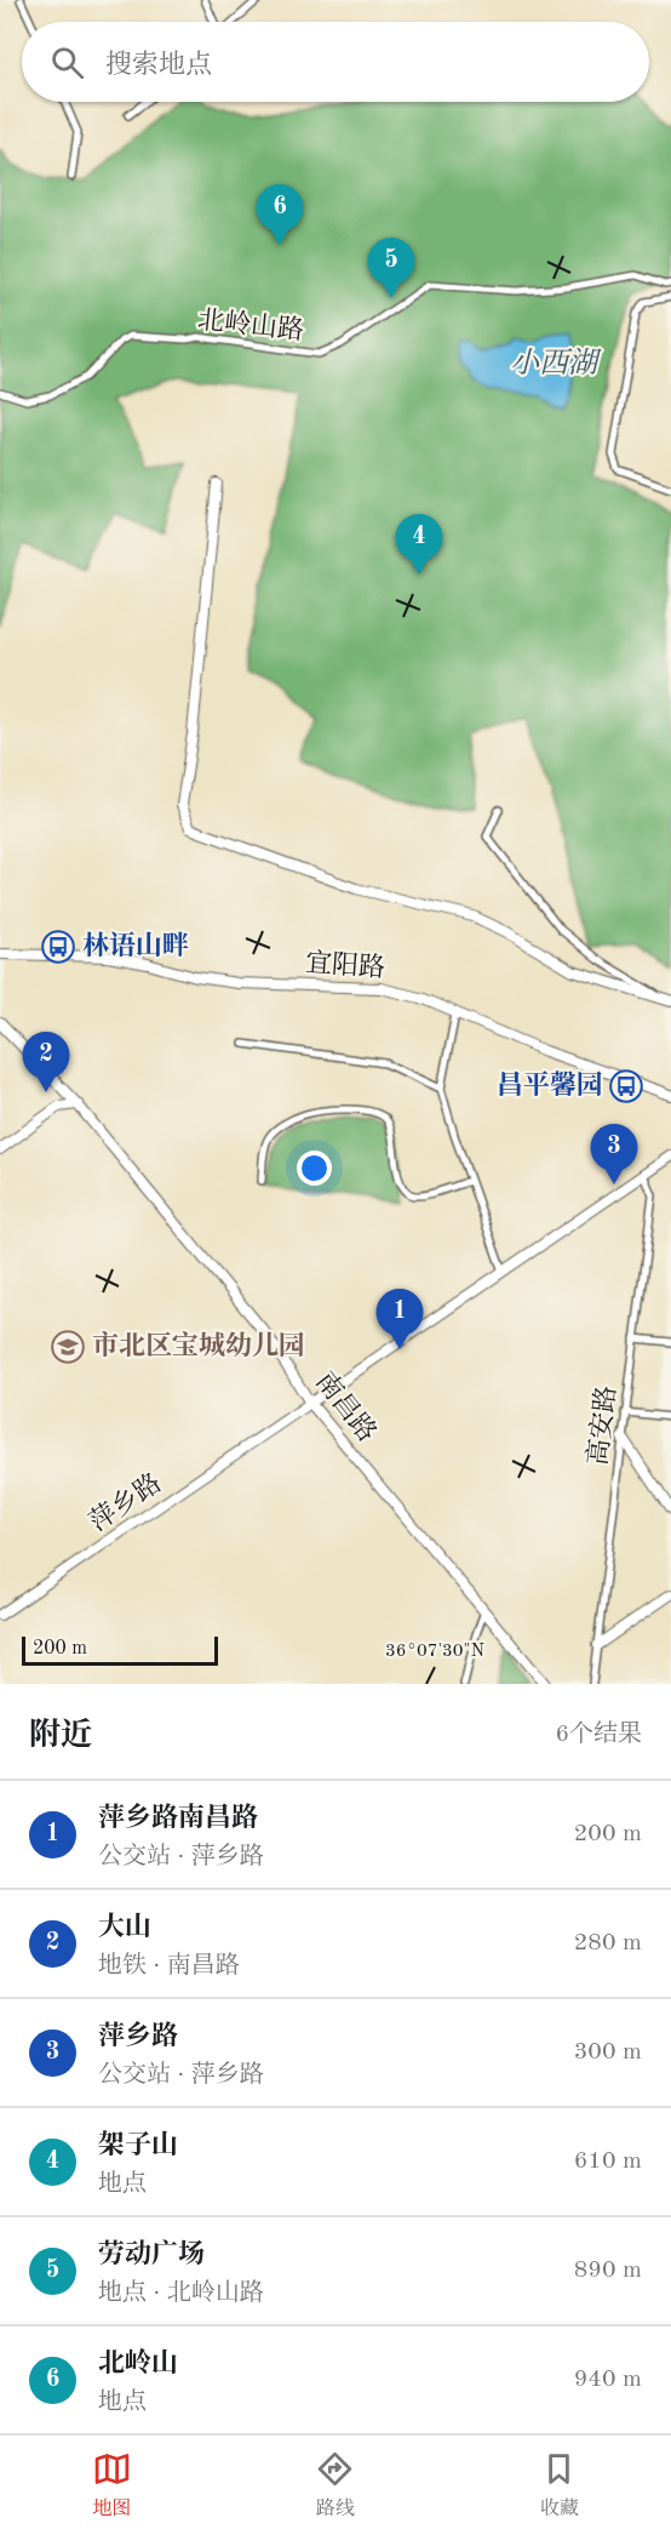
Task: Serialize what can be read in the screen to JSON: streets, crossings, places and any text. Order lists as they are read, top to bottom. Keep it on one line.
{"streets":{"street":["北岭山路","宜阳路","南昌路","高安路","萍乡路"]},"crossings":[["南昌路","萍乡路"],["高安路","萍乡路"]],"water":["小西湖"],"places":{"bus stop":["林语山畔","昌平馨园"],"school or university":["市北区宝城幼儿园"]},"scale_bar":"200 m","page":{"search":"搜索地点","pins":["6","5","4","2","3","1"],"scale":"200 m","heading":["附近","6个结果"],"list":[{"mark":"1","name":"萍乡路南昌路","note":"公交站 · 萍乡路","value":"200 m"},{"mark":"2","name":"大山","note":"地铁 · 南昌路","value":"280 m"},{"mark":"3","name":"萍乡路","note":"公交站 · 萍乡路","value":"300 m"},{"mark":"4","name":"架子山","note":"地点","value":"610 m"},{"mark":"5","name":"劳动广场","note":"地点 · 北岭山路","value":"890 m"},{"mark":"6","name":"北岭山","note":"地点","value":"940 m"}],"nav":["地图","路线","收藏"]},"coordinates":["36°07'30\"N"]}
